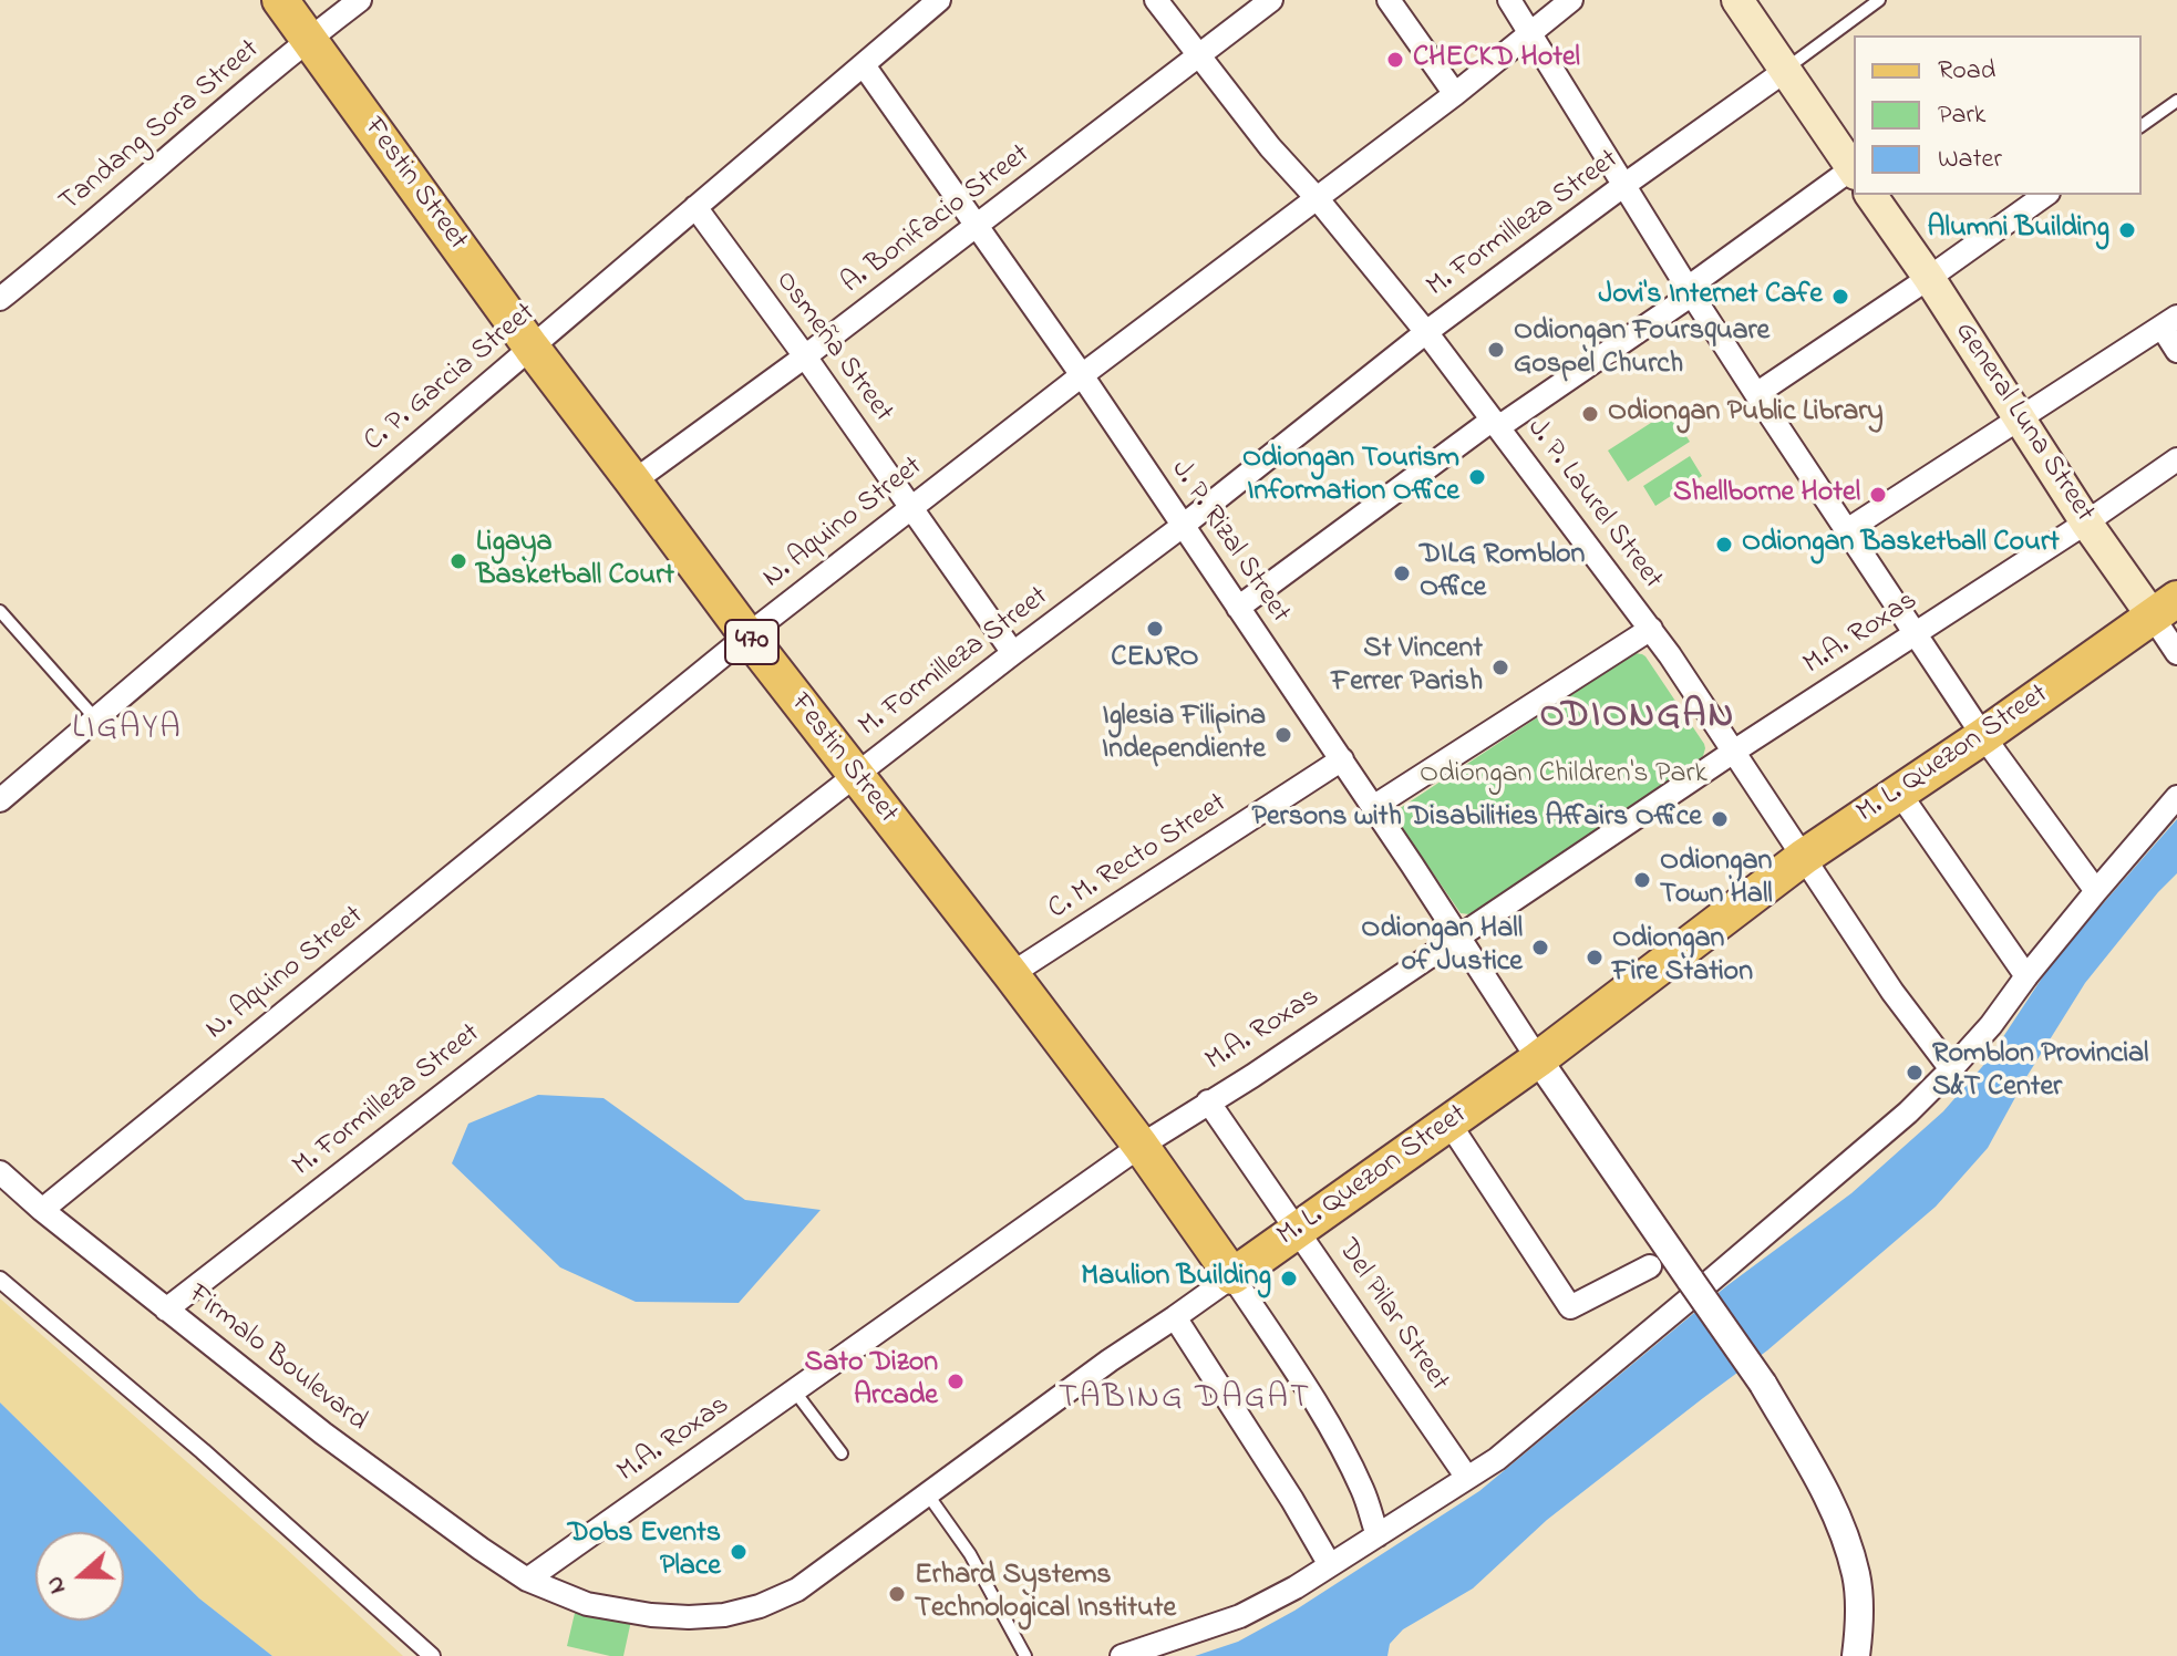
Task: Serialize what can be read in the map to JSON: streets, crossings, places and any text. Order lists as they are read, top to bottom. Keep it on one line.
{"streets":{"main road":["Festin Street","General Luna Street","470","M. L. Quezon Street"],"street":["Tandang Sora Street","A. Bonifacio Street","M. Formilleza Street","Osmeña Street","C. P. Garcia Street","J. P. Laurel Street","N. Aquino Street","J. P. Rizal Street","M.A. Roxas","C. M. Recto Street","Del Pilar Street","Firmalo Boulevard"]},"crossings":[["Tandang Sora Street","Festin Street"],["Festin Street","A. Bonifacio Street"],["Festin Street","M. Formilleza Street"],["Festin Street","C. P. Garcia Street"],["Festin Street","N. Aquino Street"],["Festin Street","M.A. Roxas"],["Festin Street","M. L. Quezon Street"],["Festin Street","C. M. Recto Street"],["A. Bonifacio Street","Osmeña Street"],["A. Bonifacio Street","J. P. Laurel Street"],["A. Bonifacio Street","J. P. Rizal Street"],["M. Formilleza Street","Osmeña Street"],["M. Formilleza Street","General Luna Street"],["M. Formilleza Street","J. P. Laurel Street"],["M. Formilleza Street","J. P. Rizal Street"],["M. Formilleza Street","Firmalo Boulevard"],["Osmeña Street","C. P. Garcia Street"],["Osmeña Street","N. Aquino Street"],["C. P. Garcia Street","J. P. Rizal Street"],["General Luna Street","M.A. Roxas"],["General Luna Street","M. L. Quezon Street"],["J. P. Laurel Street","N. Aquino Street"],["J. P. Laurel Street","M.A. Roxas"],["J. P. Laurel Street","M. L. Quezon Street"],["N. Aquino Street","J. P. Rizal Street"],["N. Aquino Street","Firmalo Boulevard"],["J. P. Rizal Street","M.A. Roxas"],["J. P. Rizal Street","M. L. Quezon Street"],["J. P. Rizal Street","C. M. Recto Street"],["M.A. Roxas","M. L. Quezon Street"],["M.A. Roxas","Del Pilar Street"],["M.A. Roxas","Firmalo Boulevard"],["M. L. Quezon Street","Del Pilar Street"],["M. L. Quezon Street","Firmalo Boulevard"]],"districts":["ODIONGAN","LIGAYA","TABING DAGAT"],"parks":["Odiongan Children's Park"],"places":["CHECKD Hotel","Alumni Building","Jovi's Internet Cafe","Odiongan Foursquare Gospel Church","Odiongan Public Library","Odiongan Tourism Information Office","Shellborne Hotel","Odiongan Basketball Court","Ligaya Basketball Court","DILG Romblon Office","CENRO","St Vincent Ferrer Parish","Iglesia Filipina Independiente","Persons with Disabilities Affairs Office","Odiongan Town Hall","Odiongan Hall of Justice","Odiongan Fire Station","Romblon Provincial S&T Center","Maulion Building","Sato Dizon Arcade","Dobs Events Place","Erhard Systems Technological Institute"],"legend":["Road","Park","Water"],"north":"left"}
